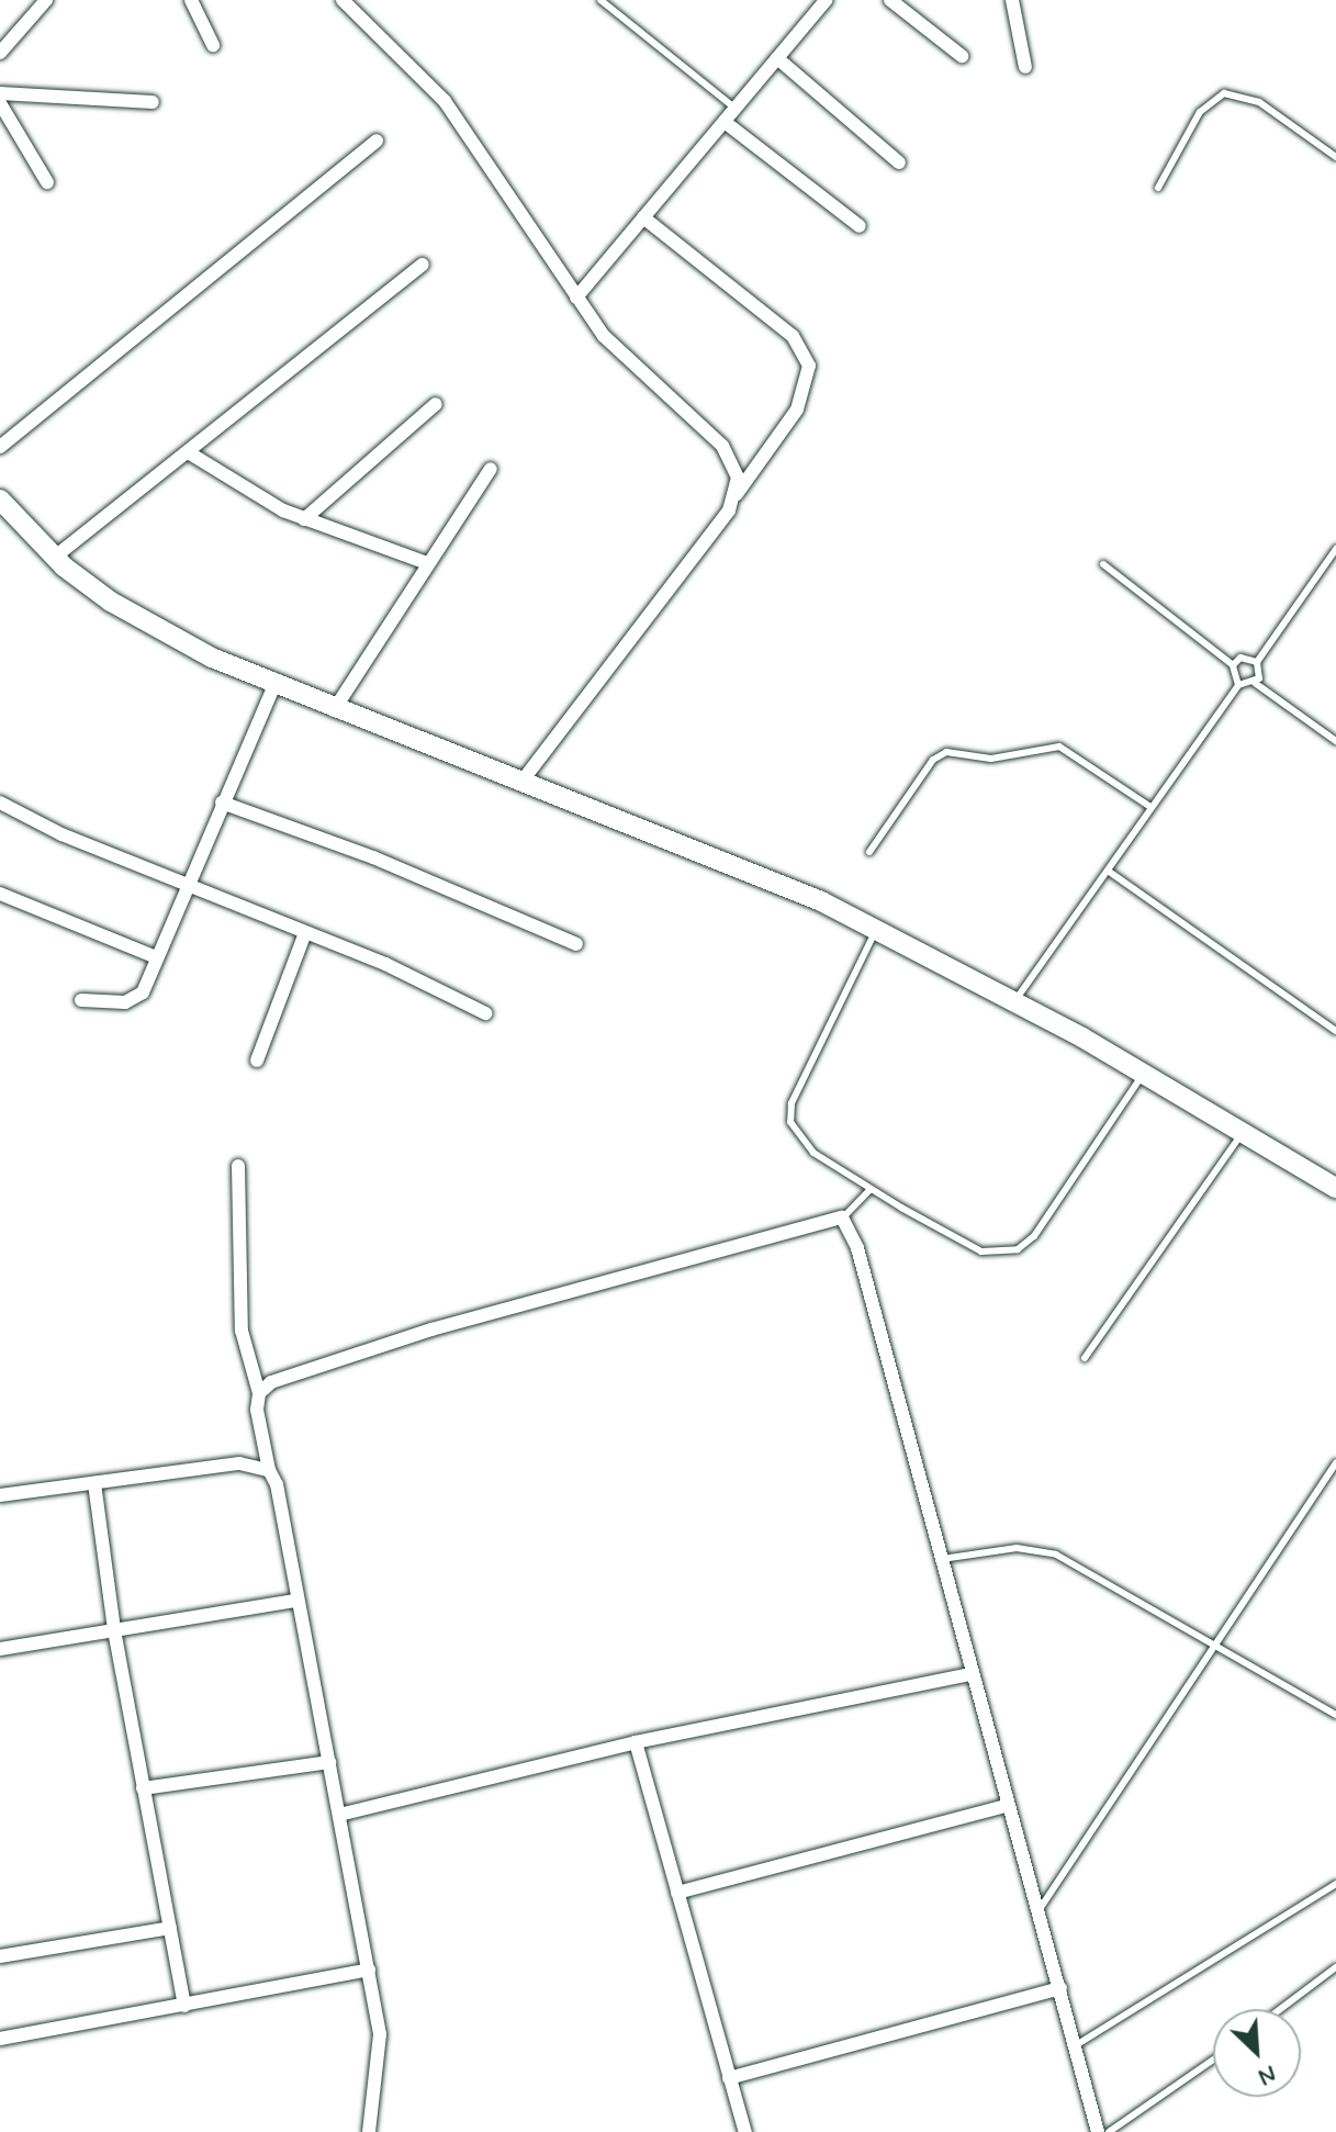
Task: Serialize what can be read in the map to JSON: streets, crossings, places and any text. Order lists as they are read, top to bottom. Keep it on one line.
{"north":"bottom right"}
